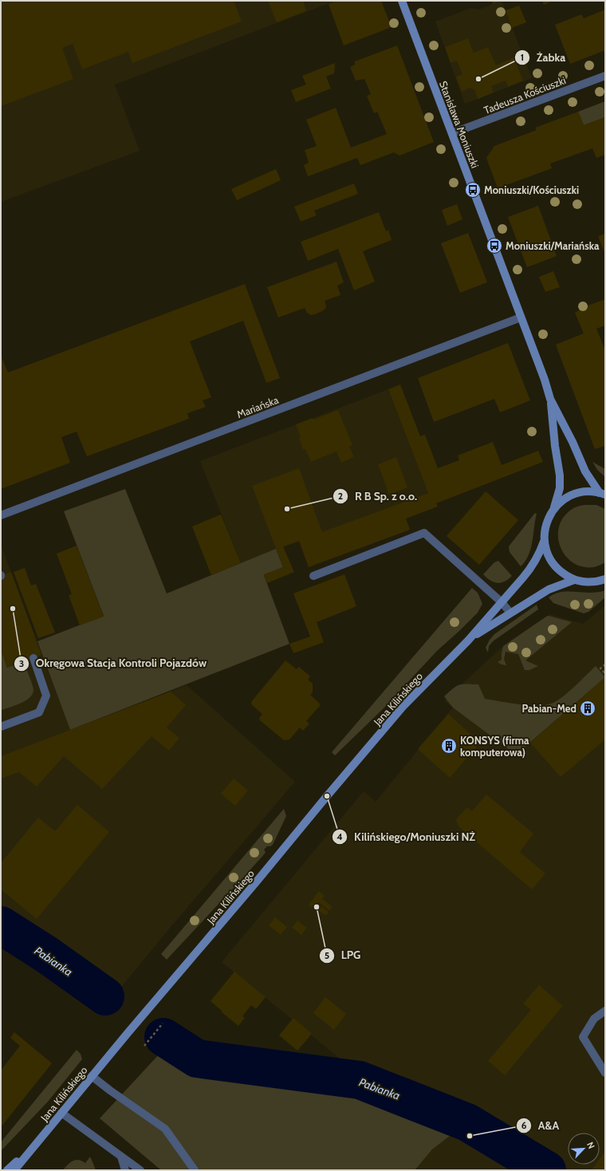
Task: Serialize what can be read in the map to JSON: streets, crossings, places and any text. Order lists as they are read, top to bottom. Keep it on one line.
{"streets":{"main road":["Stanisława Moniuszki","Jana Kilińskiego"],"street":["Tadeusza Kościuszki","Mariańska"]},"crossings":[["Tadeusza Kościuszki","Stanisława Moniuszki"],["Stanisława Moniuszki","Mariańska"]],"water":["Pabianka"],"places":{"other":["Żabka","R B Sp. z o.o.","Okręgowa Stacja Kontroli Pojazdów","Kilińskiego/Moniuszki NŻ","LPG","A&A"],"bus stop":["Moniuszki/Kościuszki","Moniuszki/Mariańska"],"building":["Pabian-Med","KONSYS (firma komputerowa)"]},"north":"top right"}
